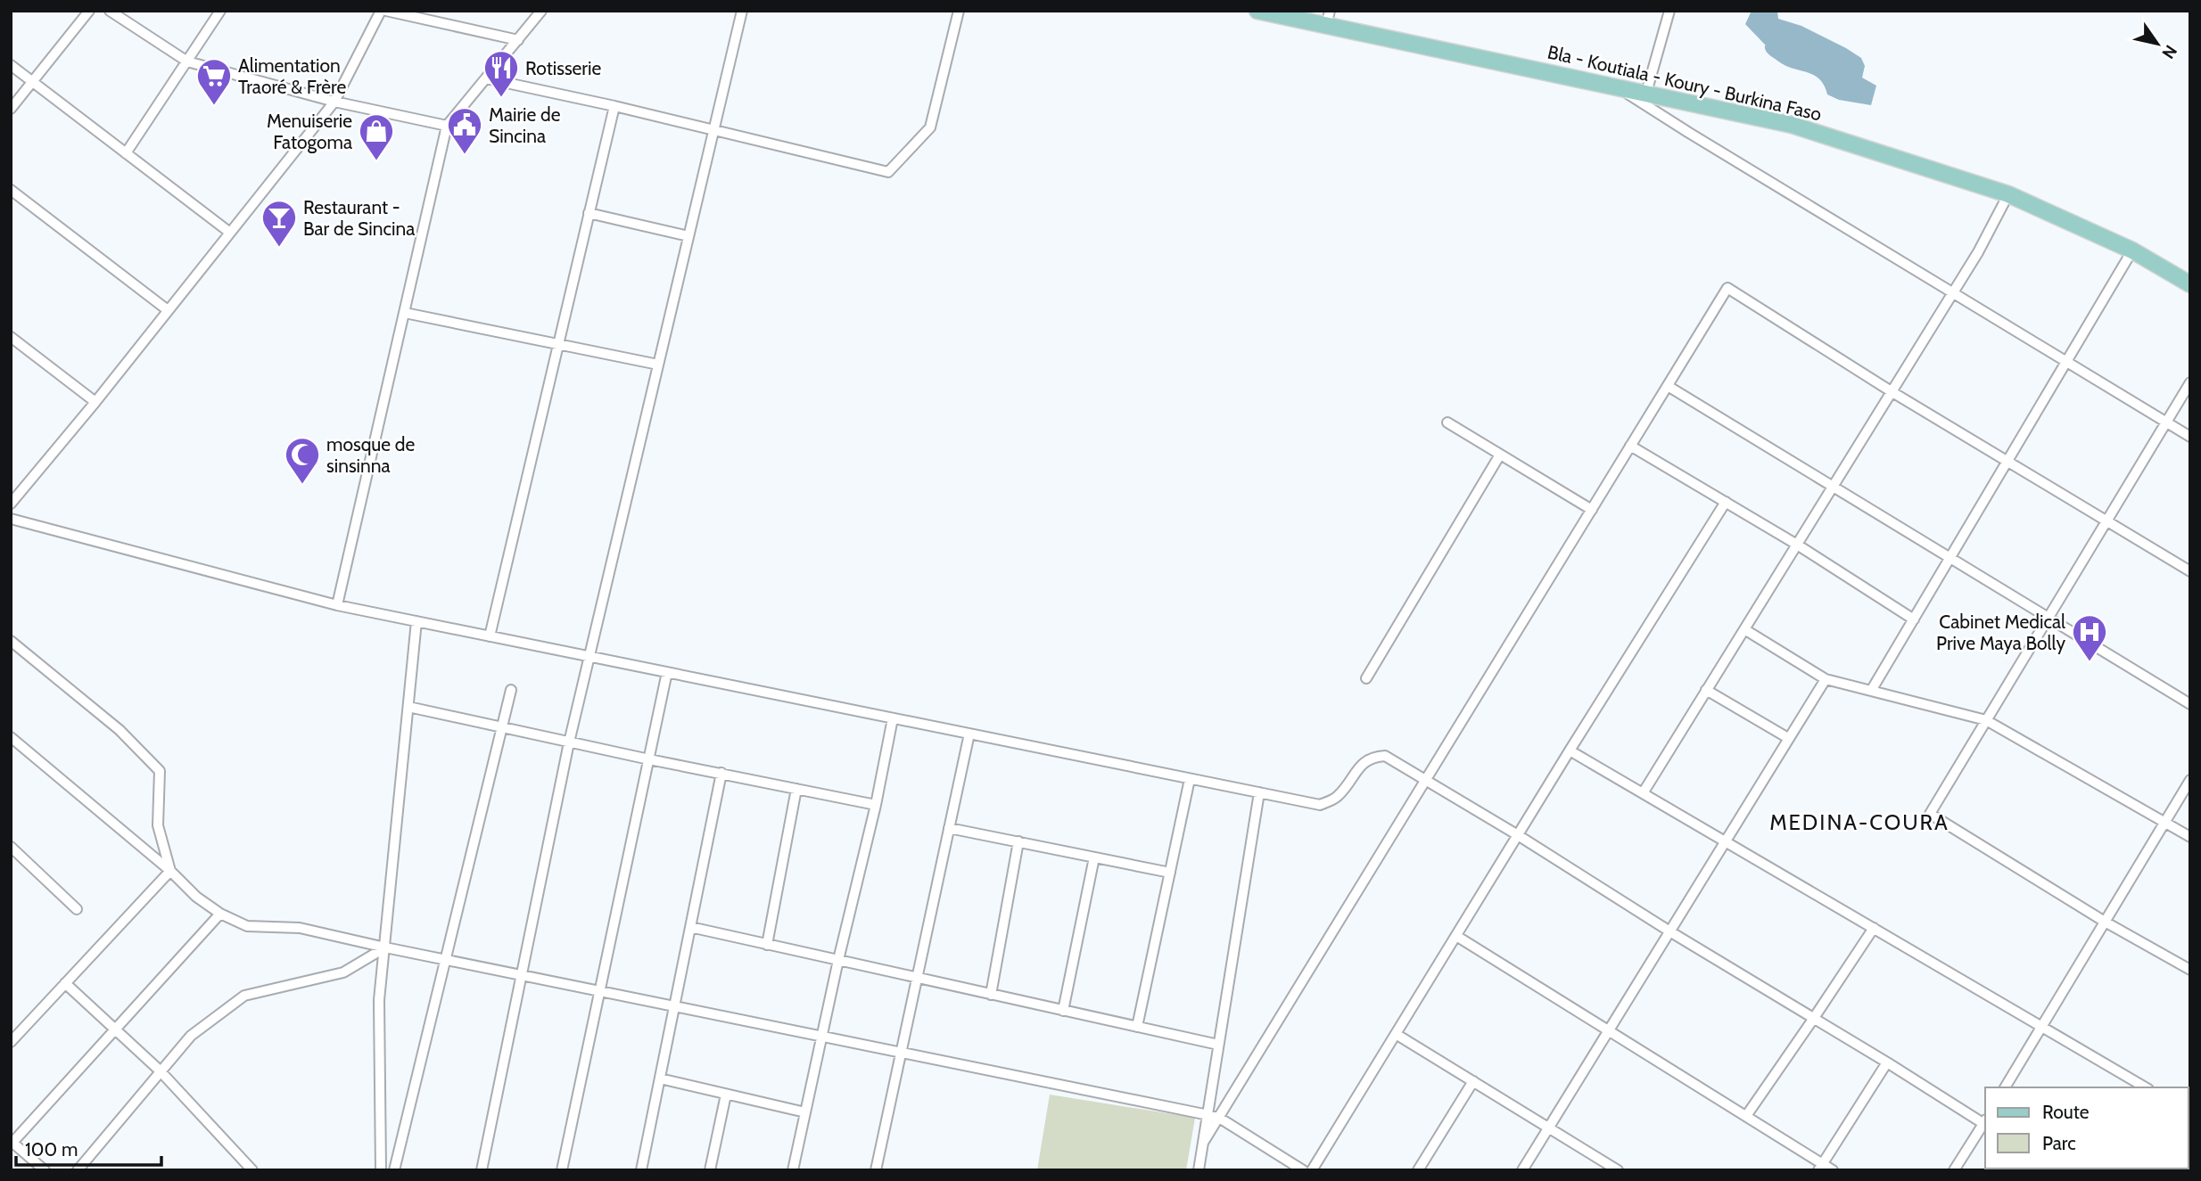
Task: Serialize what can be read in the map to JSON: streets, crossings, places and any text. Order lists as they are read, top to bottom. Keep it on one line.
{"streets":{"main road":["Bla - Koutiala - Koury - Burkina Faso"]},"districts":["MEDINA-COURA"],"places":{"restaurant":["Rotisserie"],"supermarket":["Alimentation Traoré & Frère"],"public building":["Mairie de Sincina"],"shop":["Menuiserie Fatogoma"],"bar":["Restaurant - Bar de Sincina"],"mosque":["mosque de sinsinna"],"hospital":["Cabinet Medical Prive Maya Bolly"]},"legend":["Route","Parc"],"scale_bar":"100 m","north":"bottom right"}
